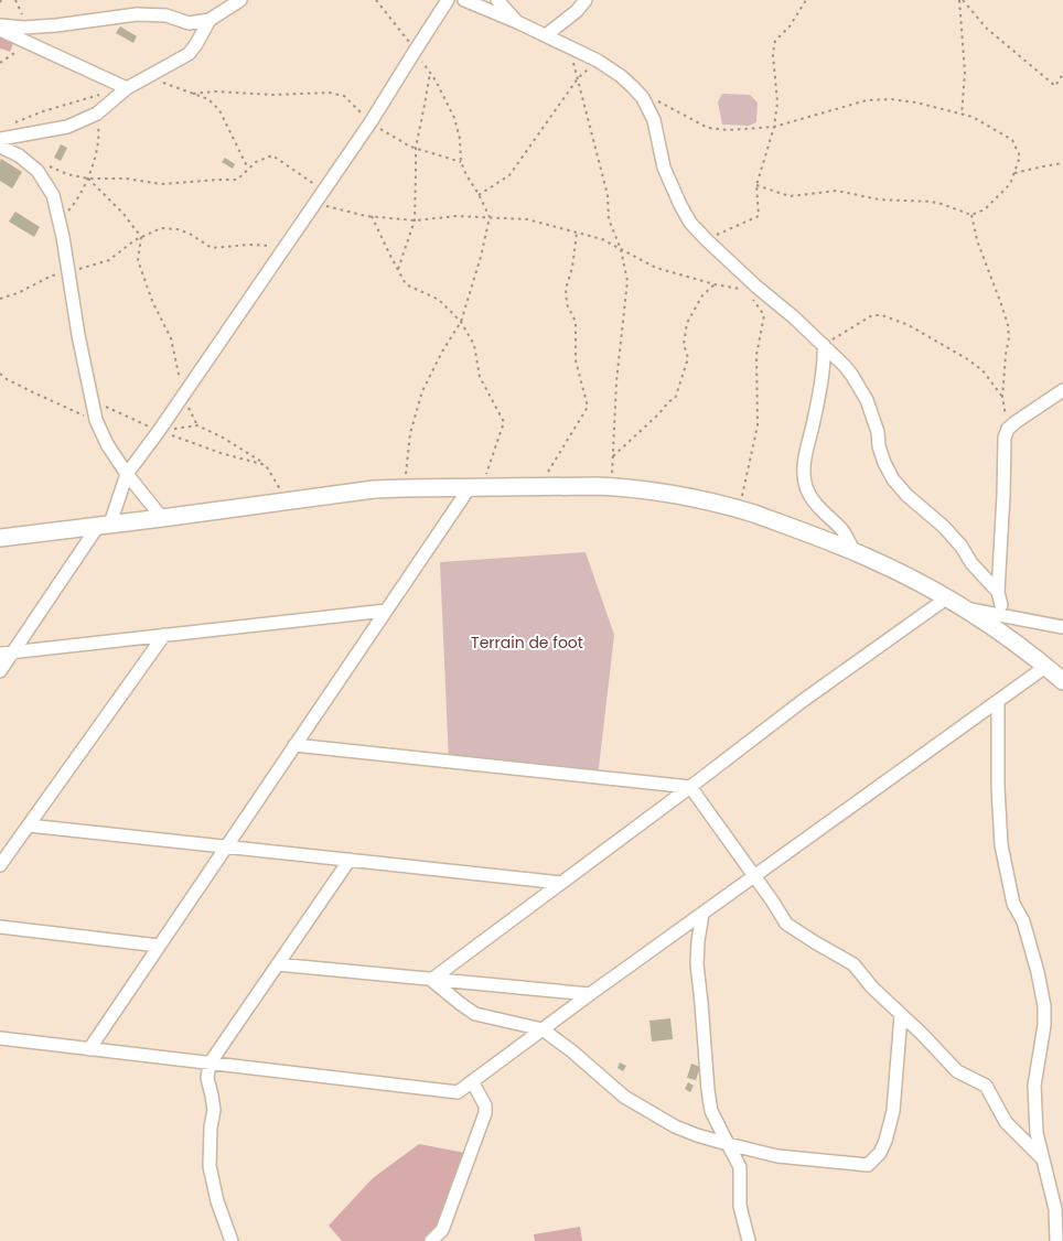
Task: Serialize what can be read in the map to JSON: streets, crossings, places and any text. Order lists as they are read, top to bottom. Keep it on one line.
{"parks":["Terrain de foot"]}
